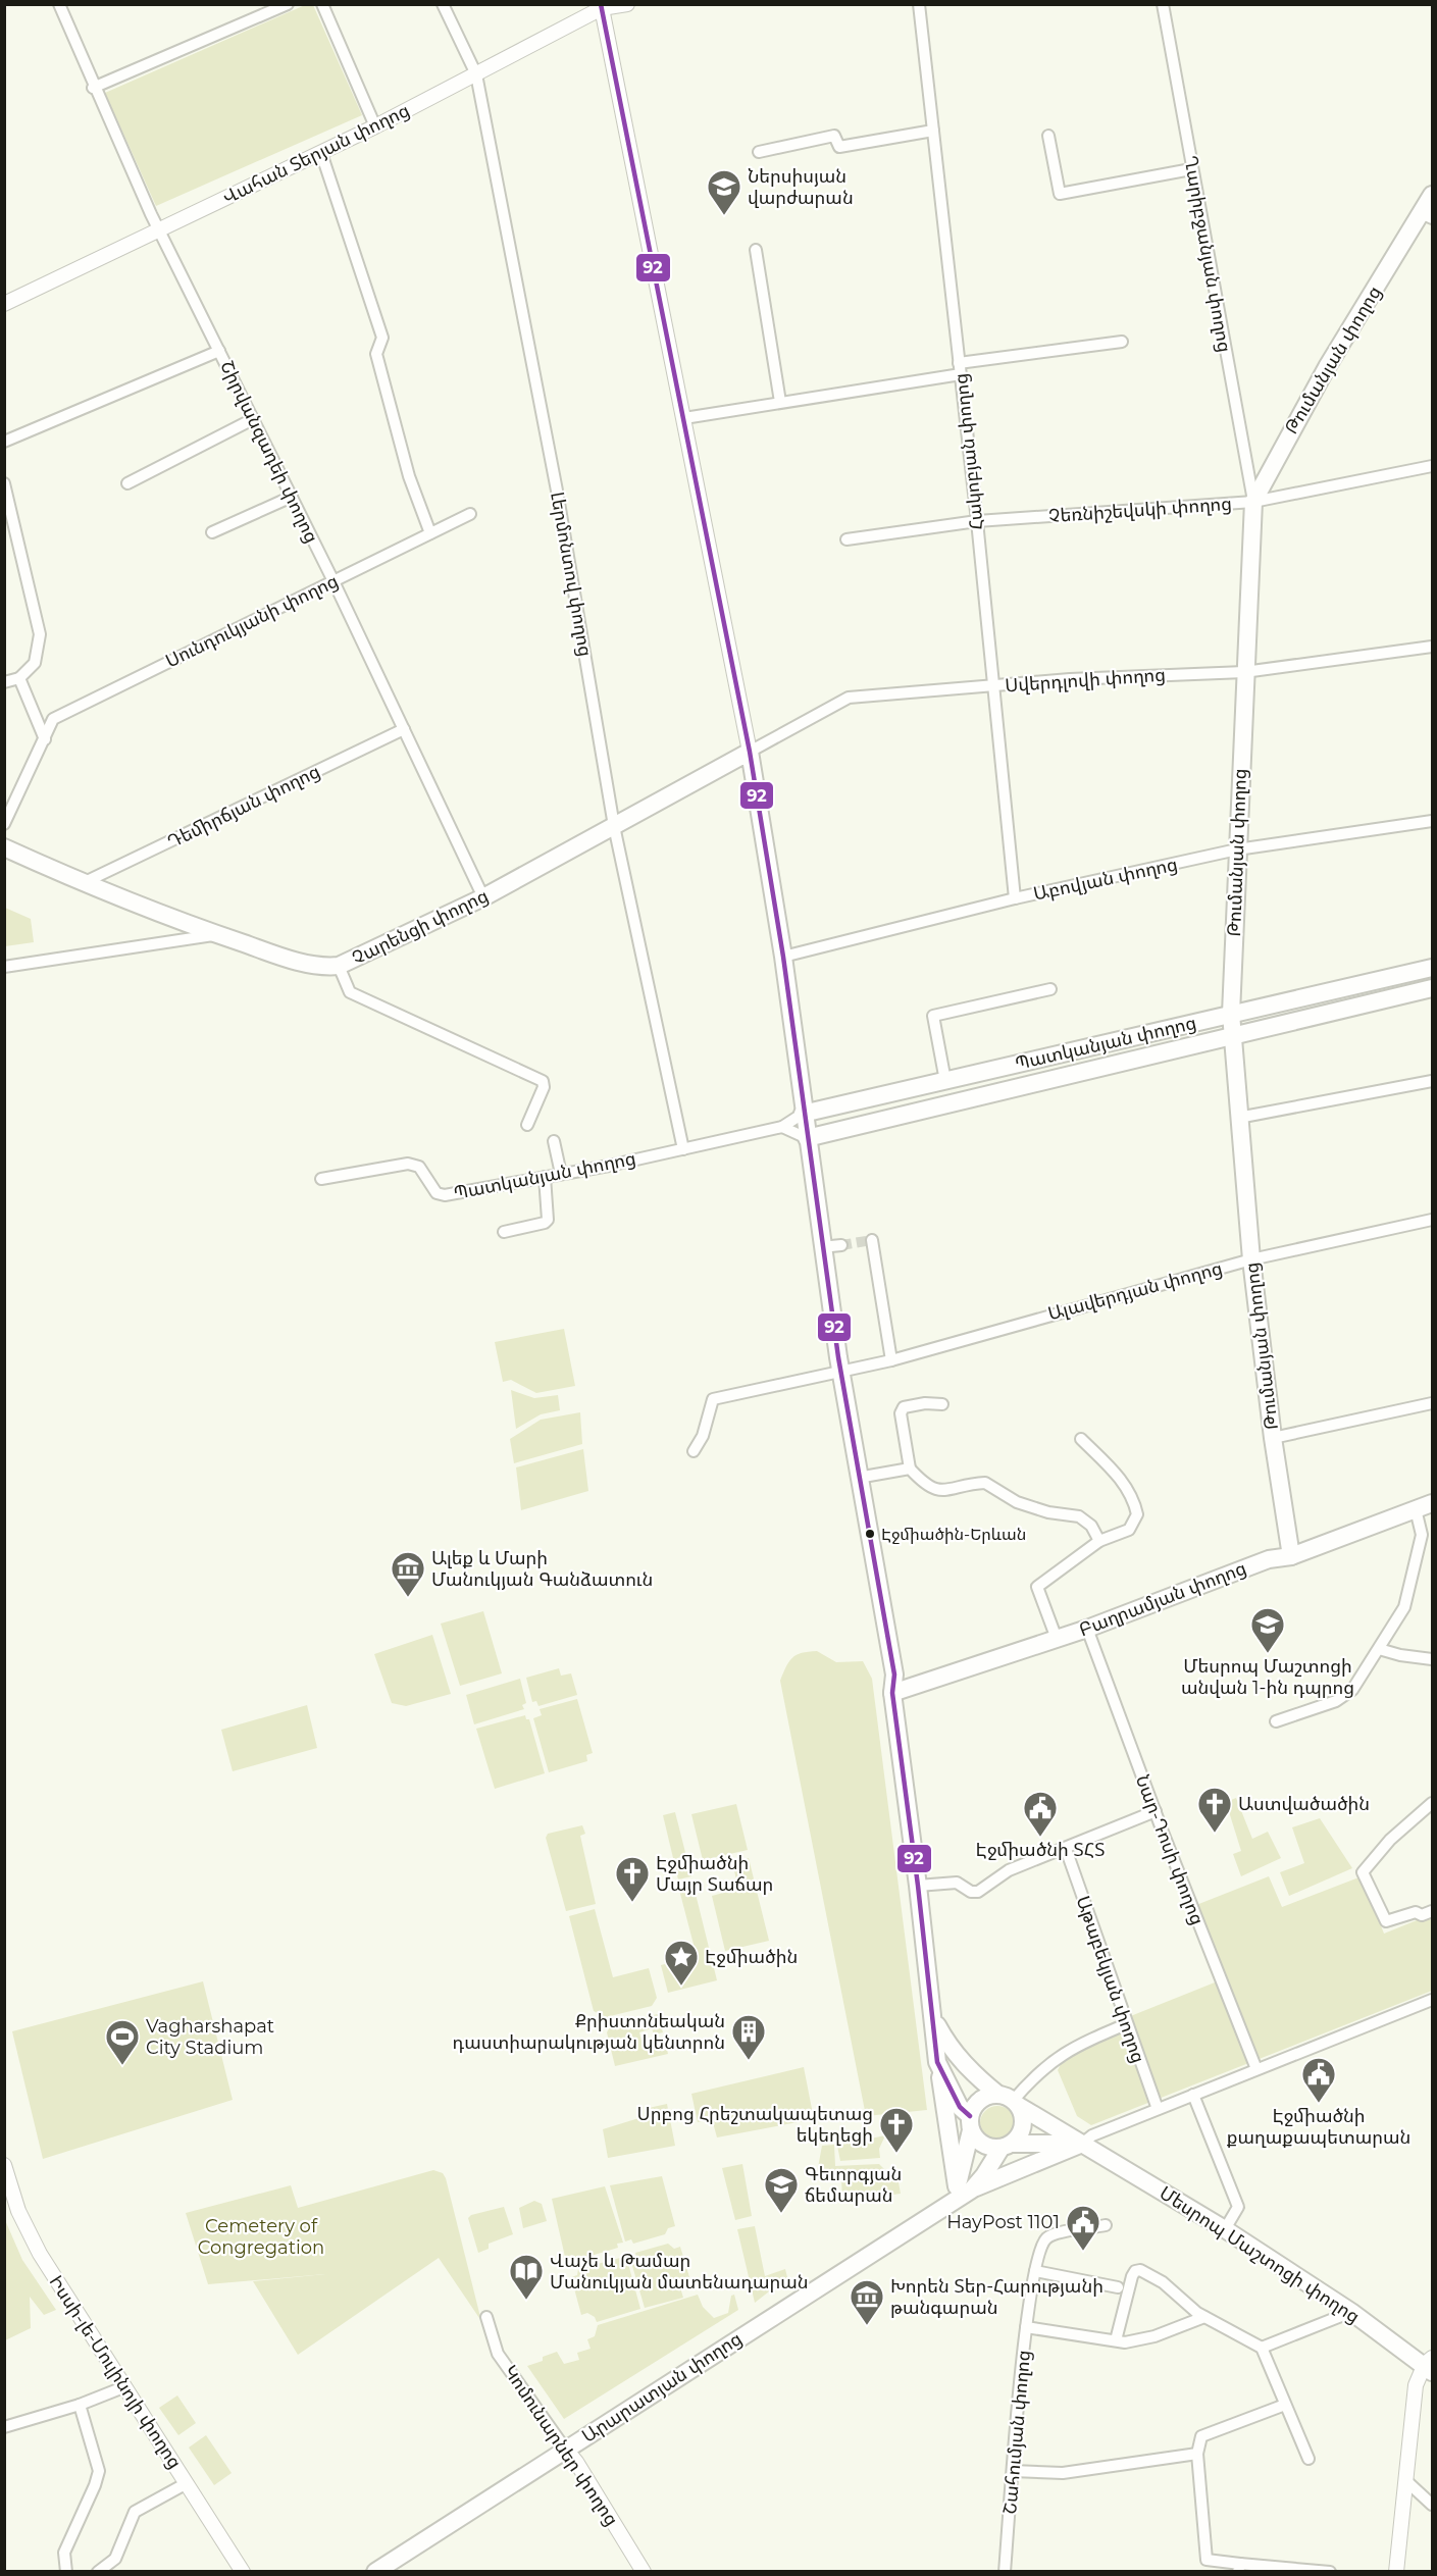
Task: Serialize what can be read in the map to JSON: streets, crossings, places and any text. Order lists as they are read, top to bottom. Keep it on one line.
{"streets":{"main road":["Թումանյան փողոց","Չարենցի փողոց","Պատկանյան փողոց","Բաղրամյան փողոց","Մեսրոպ Մաշտոցի փողոց","Արարատյան փողոց"],"street":["Վահան Տերյան փողոց","Ղարիբջանյան փողոց","Շիրվանզադեի փողոց","Հակոբյան փողոց","Չեռնիշեվսկի փողոց","Լերմոնտով փողոց","Սունդուկյանի փողոց","Սվերդլովի փողոց","Դեմիրճյան փողոց","Աբովյան փողոց","Ալավերդյան փողոց","Նար-Դոսի փողոց","Աթաբեկյան փողոց","Իսսի-լե-Մուլինոյի փողոց","Շահումյան փողոց","Կոմունարներ փողոց"]},"crossings":[["Վահան Տերյան փողոց","Շիրվանզադեի փողոց"],["Վահան Տերյան փողոց","Լերմոնտով փողոց"],["Ղարիբջանյան փողոց","Թումանյան փողոց"],["Ղարիբջանյան փողոց","Չեռնիշեվսկի փողոց"],["Թումանյան փողոց","Չեռնիշեվսկի փողոց"],["Թումանյան փողոց","Սվերդլովի փողոց"],["Թումանյան փողոց","Աբովյան փողոց"],["Թումանյան փողոց","Պատկանյան փողոց"],["Թումանյան փողոց","Ալավերդյան փողոց"],["Թումանյան փողոց","Բաղրամյան փողոց"],["Շիրվանզադեի փողոց","Սունդուկյանի փողոց"],["Շիրվանզադեի փողոց","Դեմիրճյան փողոց"],["Շիրվանզադեի փողոց","Չարենցի փողոց"],["Հակոբյան փողոց","Չեռնիշեվսկի փողոց"],["Հակոբյան փողոց","Սվերդլովի փողոց"],["Հակոբյան փողոց","Աբովյան փողոց"],["Լերմոնտով փողոց","Չարենցի փողոց"],["Լերմոնտով փողոց","Պատկանյան փողոց"],["Սվերդլովի փողոց","Չարենցի փողոց"],["Դեմիրճյան փողոց","Չարենցի փողոց"],["Բաղրամյան փողոց","Նար-Դոսի փողոց"],["Արարատյան փողոց","Կոմունարներ փողոց"]],"parks":["Cemetery of Congregation"],"places":{"school or university":["Ներսիսյան վարժարան","Մեսրոպ Մաշտոցի անվան 1-ին դպրոց","Գեւորգյան ճեմարան"],"other":["Էջմիածին-Երևան"],"museum":["Ալեք և Մարի Մանուկյան Գանձատուն","Խորեն Տեր-Հարությանի թանգարան"],"church":["Աստվածածին","Էջմիածնի Մայր Տաճար","Սրբոց Հրեշտակապետաց եկեղեցի"],"public building":["Էջմիածնի ՏՀՏ","Էջմիածնի քաղաքապետարան","HayPost 1101"],"place":["Էջմիածին"],"building":["Քրիստոնեական դաստիարակության կենտրոն"],"sports":["Vagharshapat City Stadium"],"library":["Վաչե և Թամար Մանուկյան մատենադարան"]},"lines":["transit line 92"]}
